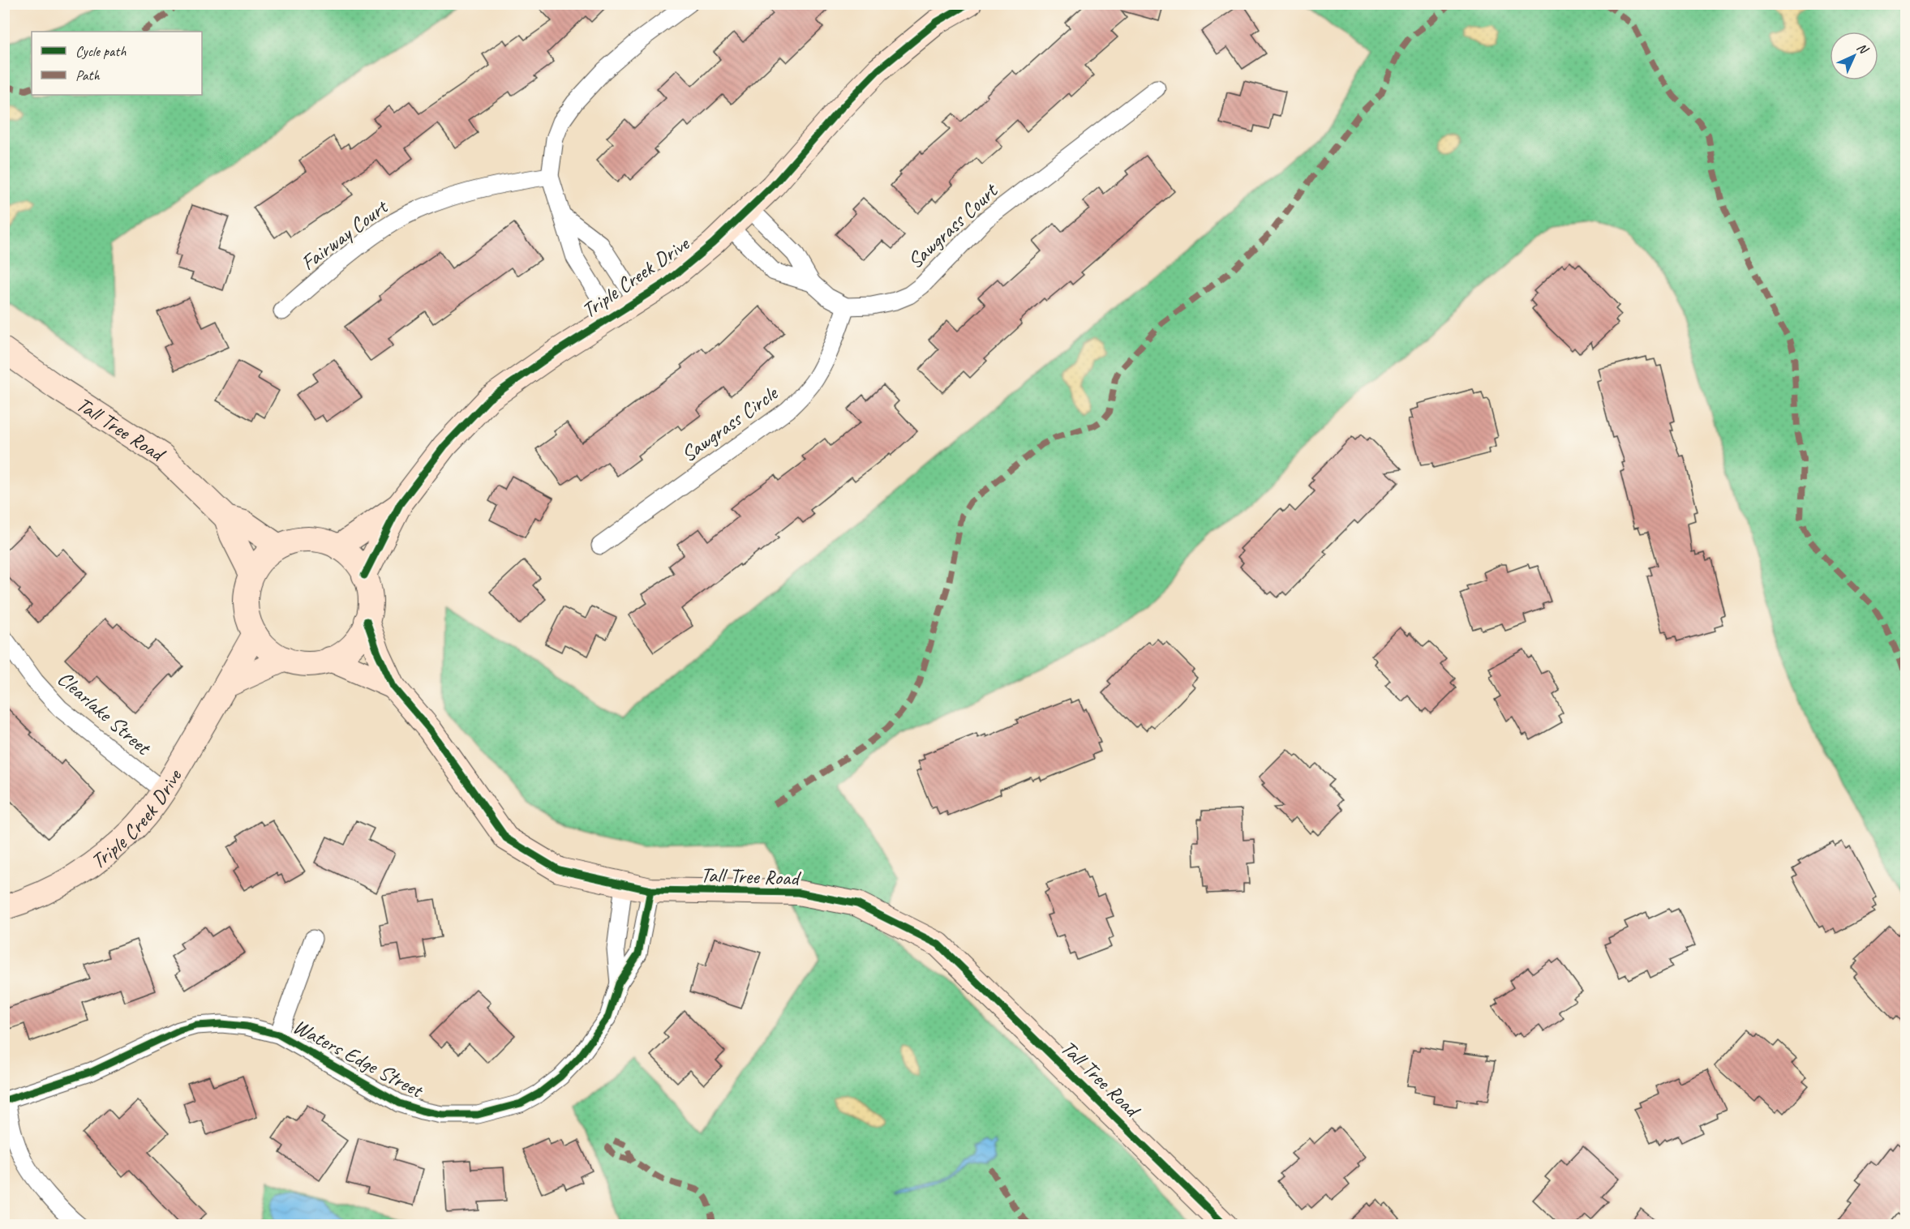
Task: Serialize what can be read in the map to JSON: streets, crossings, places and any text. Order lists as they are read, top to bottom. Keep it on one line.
{"streets":{"street":["Sawgrass Court","Fairway Court","Triple Creek Drive","Sawgrass Circle","Tall Tree Road","Clearlake Street","Waters Edge Street"]},"crossings":[["Sawgrass Court","Sawgrass Circle"],["Triple Creek Drive","Tall Tree Road"],["Triple Creek Drive","Clearlake Street"]],"legend":["Cycle path","Path"],"north":"top right"}
